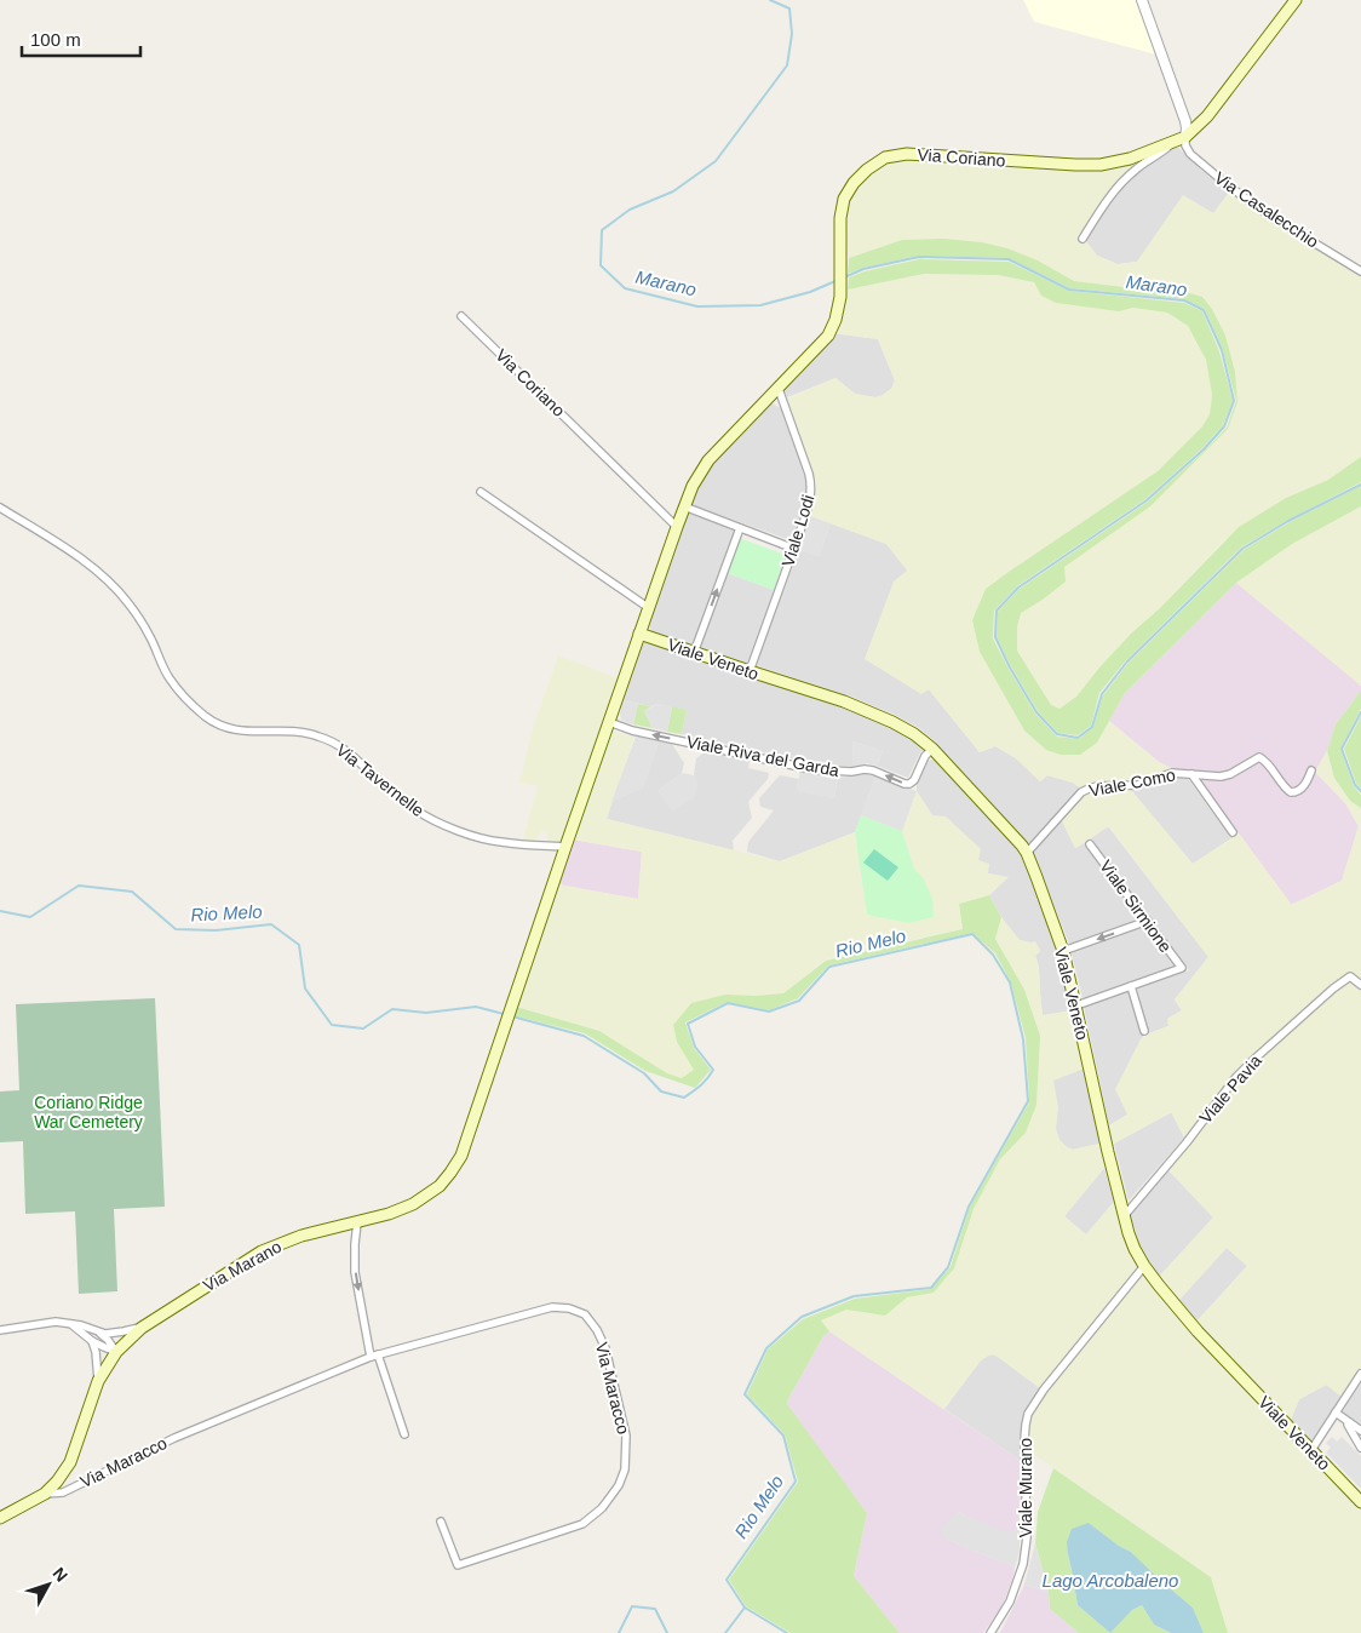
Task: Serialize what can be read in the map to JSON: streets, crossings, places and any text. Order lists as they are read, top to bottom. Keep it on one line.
{"streets":{"main road":["Via Coriano","Viale Veneto","Via Marano"],"street":["Via Casalecchio","Viale Lodi","Viale Riva del Garda","Via Tavernelle","Viale Como","Viale Sirmione","Viale Pavia","Via Maracco","Viale Murano"]},"crossings":[["Via Coriano","Via Casalecchio"],["Via Coriano","Viale Lodi"],["Via Coriano","Viale Veneto"],["Via Coriano","Via Marano"],["Viale Lodi","Viale Veneto"],["Viale Veneto","Viale Riva del Garda"],["Viale Veneto","Viale Como"],["Viale Veneto","Viale Pavia"],["Viale Veneto","Via Marano"],["Viale Veneto","Viale Murano"],["Viale Riva del Garda","Via Marano"],["Via Tavernelle","Via Marano"],["Via Marano","Via Maracco"]],"one_way":["Viale Riva del Garda"],"water":["Marano","Rio Melo","Lago Arcobaleno"],"parks":["Coriano Ridge War Cemetery"],"scale_bar":"100 m","north":"top right"}
